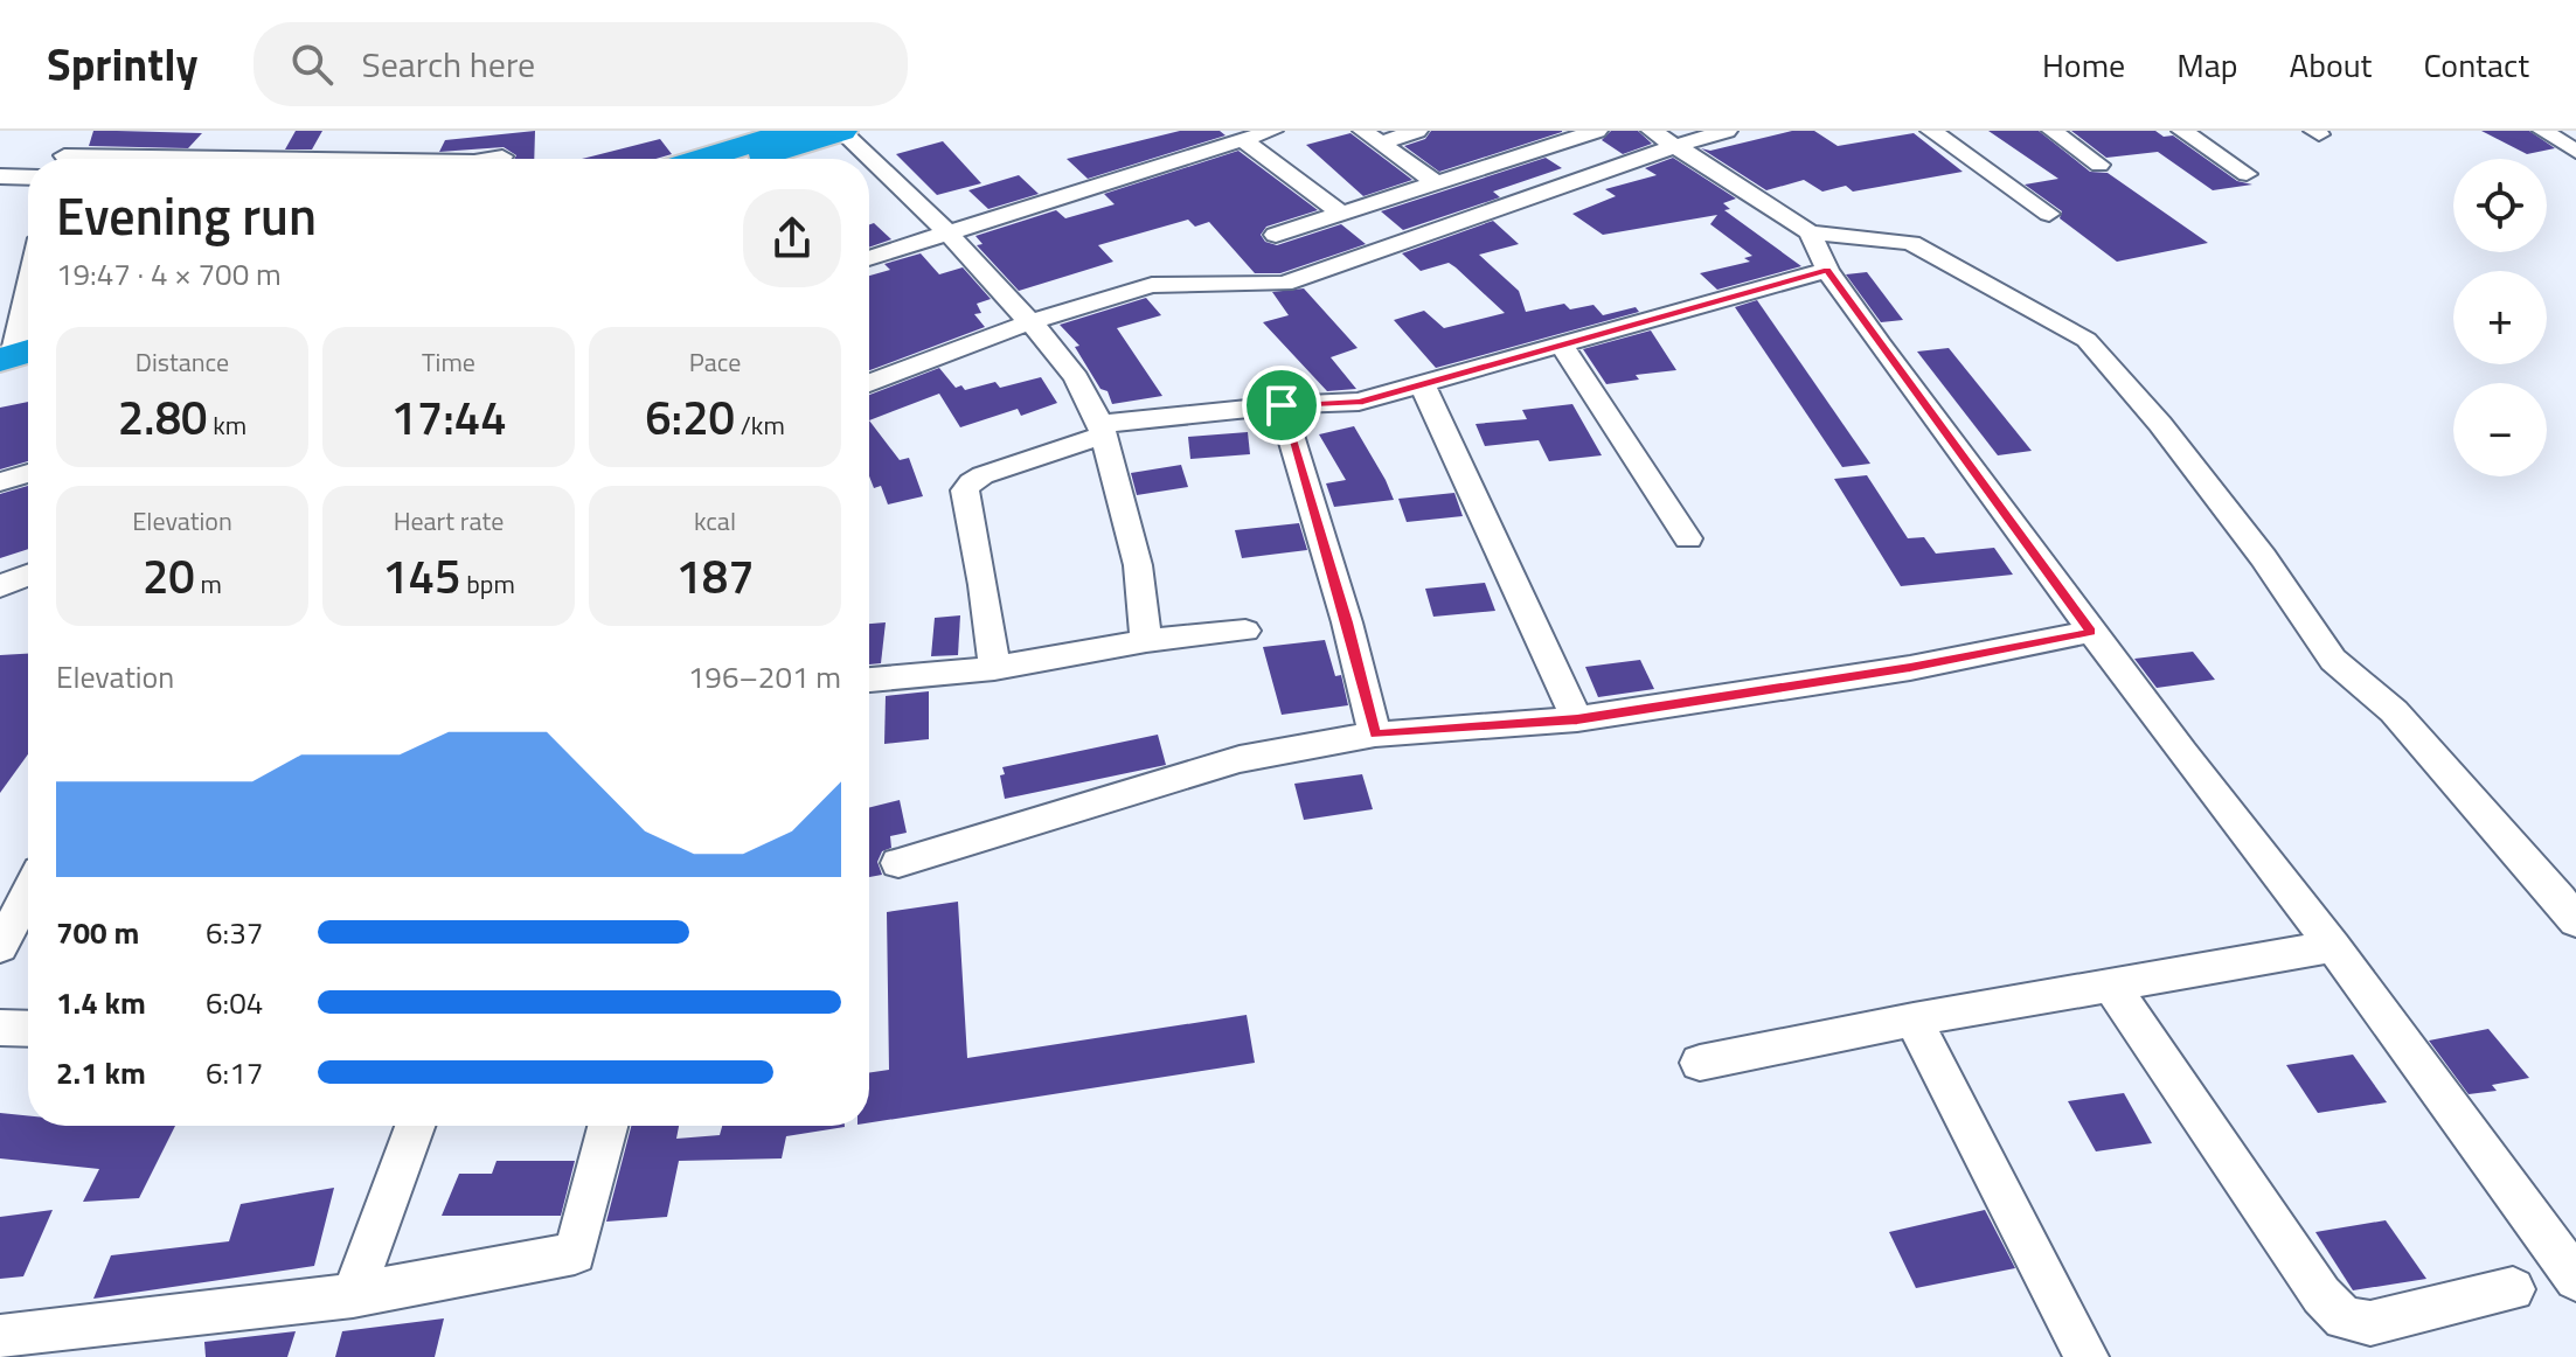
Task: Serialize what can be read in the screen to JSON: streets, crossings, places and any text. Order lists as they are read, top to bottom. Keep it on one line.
{"page":{"header":"Sprintly","search":"Search here","nav":["Home","Map","About","Contact"],"map_buttons":["+","−"],"heading":["Evening run","19:47 · 4 × 700 m"],"stats":[["Distance","2.80 km"],["Time","17:44"],["Pace","6:20 /km"],["Elevation","20 m"],["Heart rate","145 bpm"],["kcal","187"]],"chart":["Elevation","196–201 m"],"list":[{"name":"700 m","note":"6:37"},{"name":"1.4 km","note":"6:04"},{"name":"2.1 km","note":"6:17"}]}}
